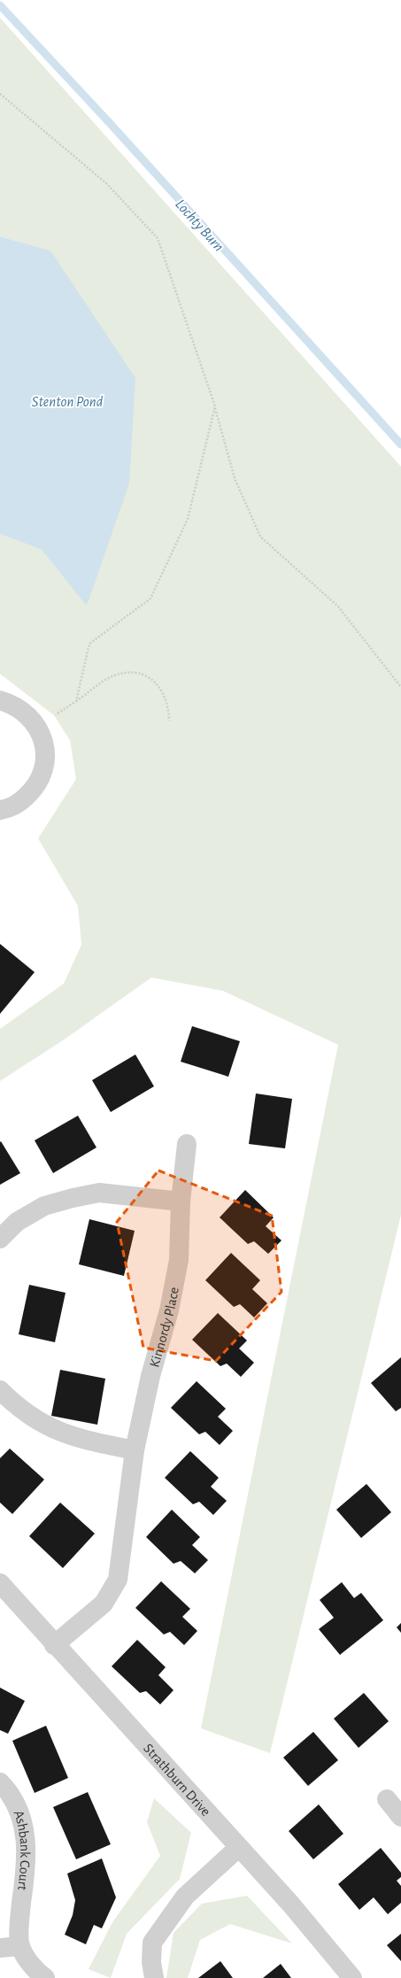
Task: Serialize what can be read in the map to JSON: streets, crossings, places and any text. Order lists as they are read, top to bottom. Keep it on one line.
{"streets":{"street":["Kinnordy Place","Strathburn Drive","Ashbank Court"]},"crossings":[["Kinnordy Place","Strathburn Drive"]],"water":["Lochty Burn","Stenton Pond"]}
